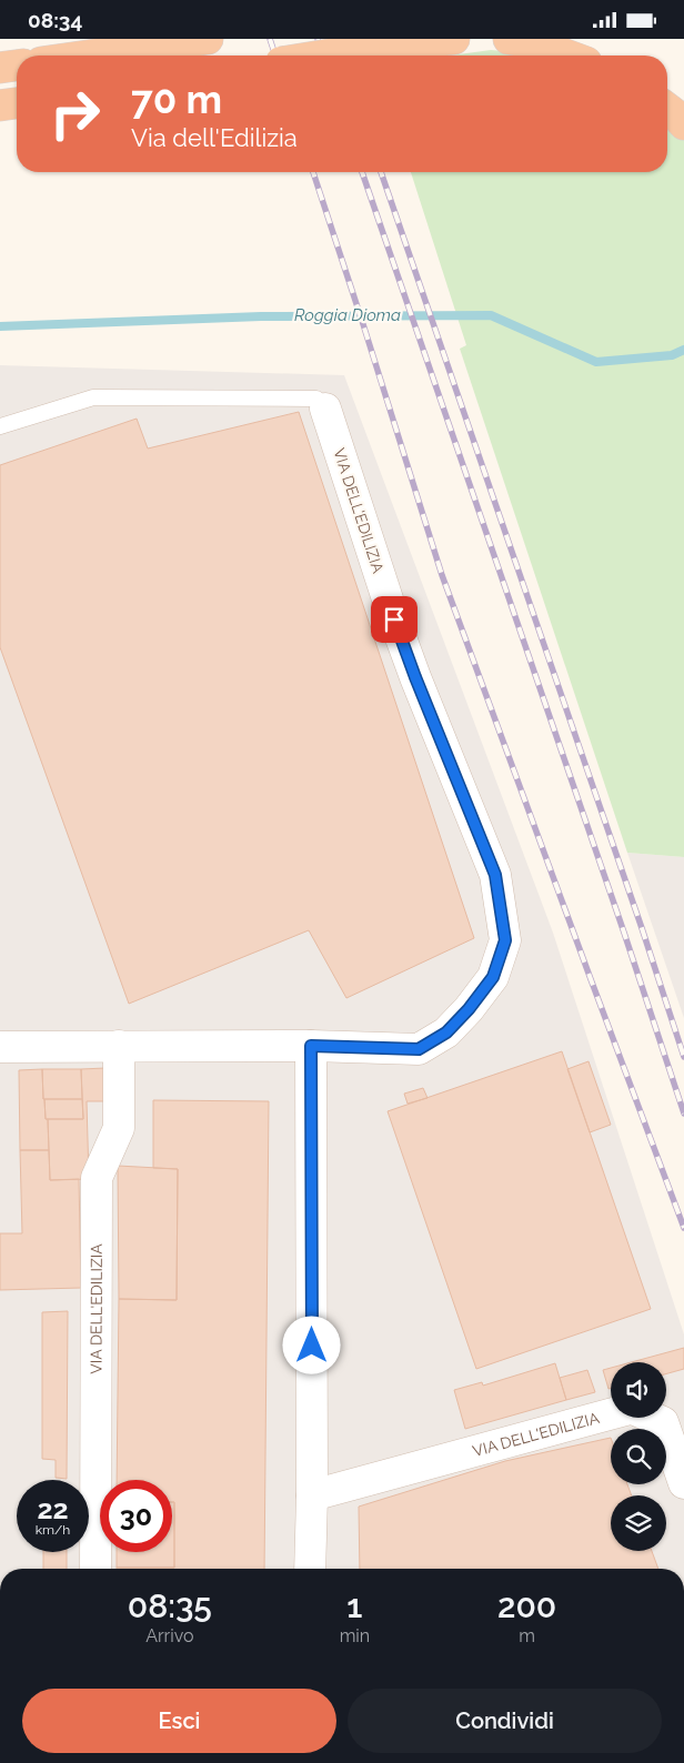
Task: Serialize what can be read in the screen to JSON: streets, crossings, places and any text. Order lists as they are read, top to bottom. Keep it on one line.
{"streets":{"street":["VIA DELL'EDILIZIA"]},"water":["Roggia Dioma"],"page":{"status":"08:34","turn":["70 m","Via dell'Edilizia"],"speed":"22 km/h","limit":"30","eta":["08:35","Arrivo","1","min","200","m"],"buttons":["Esci","Condividi"]}}
